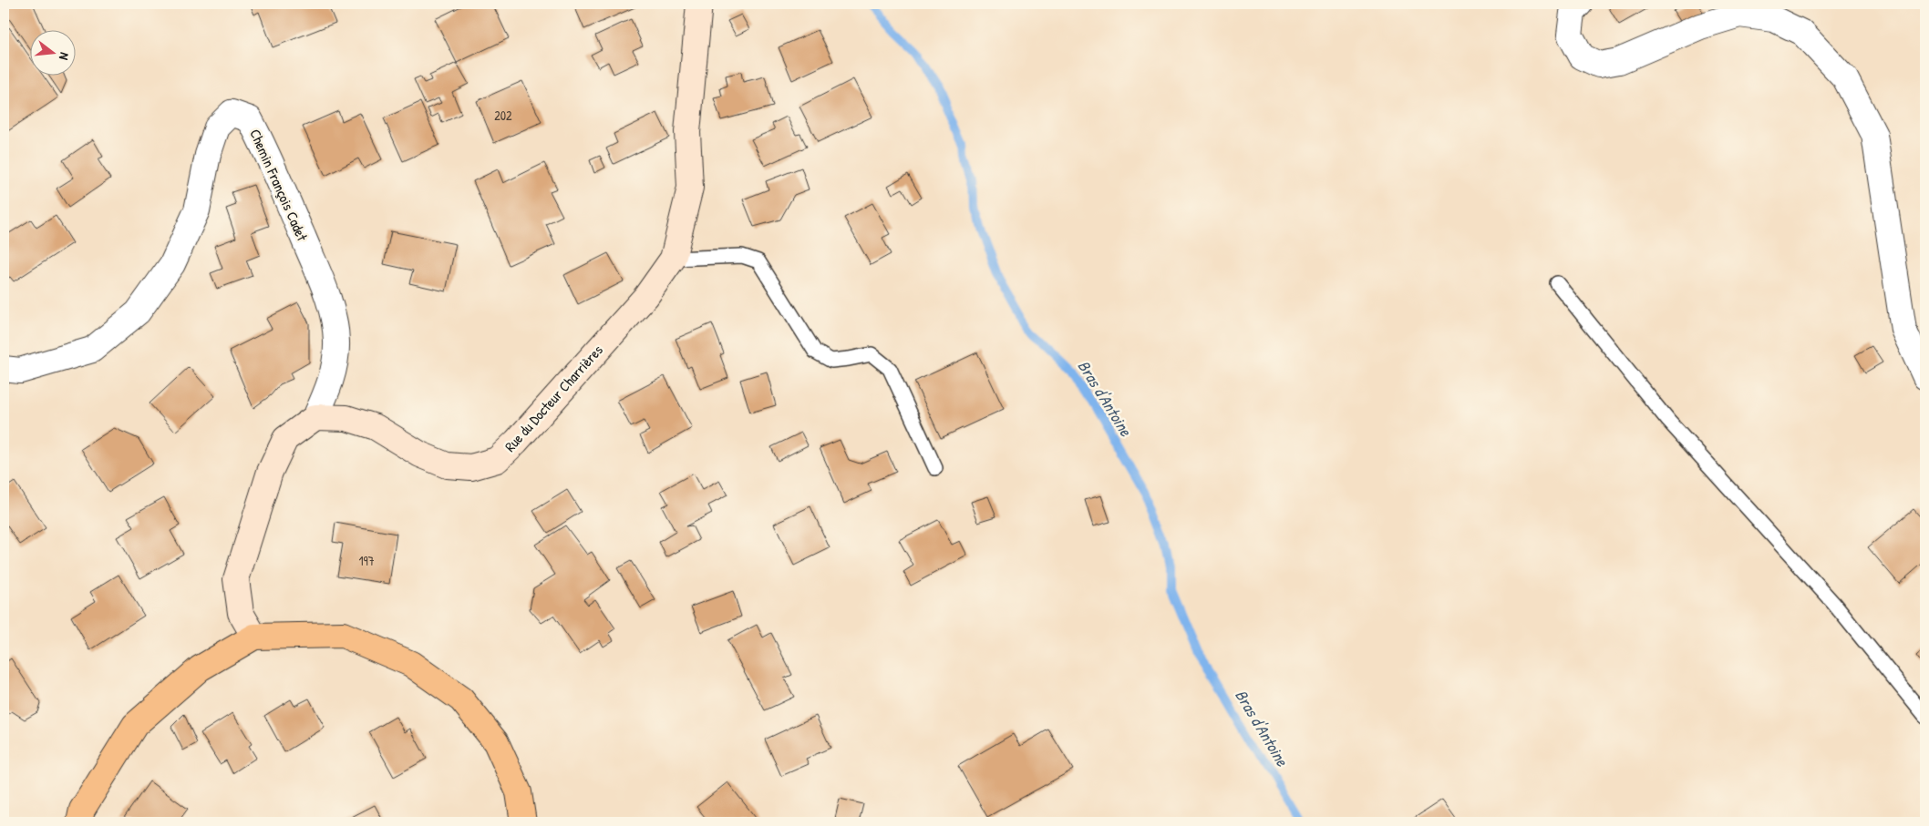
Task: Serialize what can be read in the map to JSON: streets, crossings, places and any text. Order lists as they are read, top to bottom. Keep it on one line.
{"streets":{"street":["Chemin François Cadet","Rue du Docteur Charrières"]},"crossings":[["Chemin François Cadet","Rue du Docteur Charrières"]],"water":["Bras d'Antoine"],"house_numbers":["202","197"],"north":"right"}
